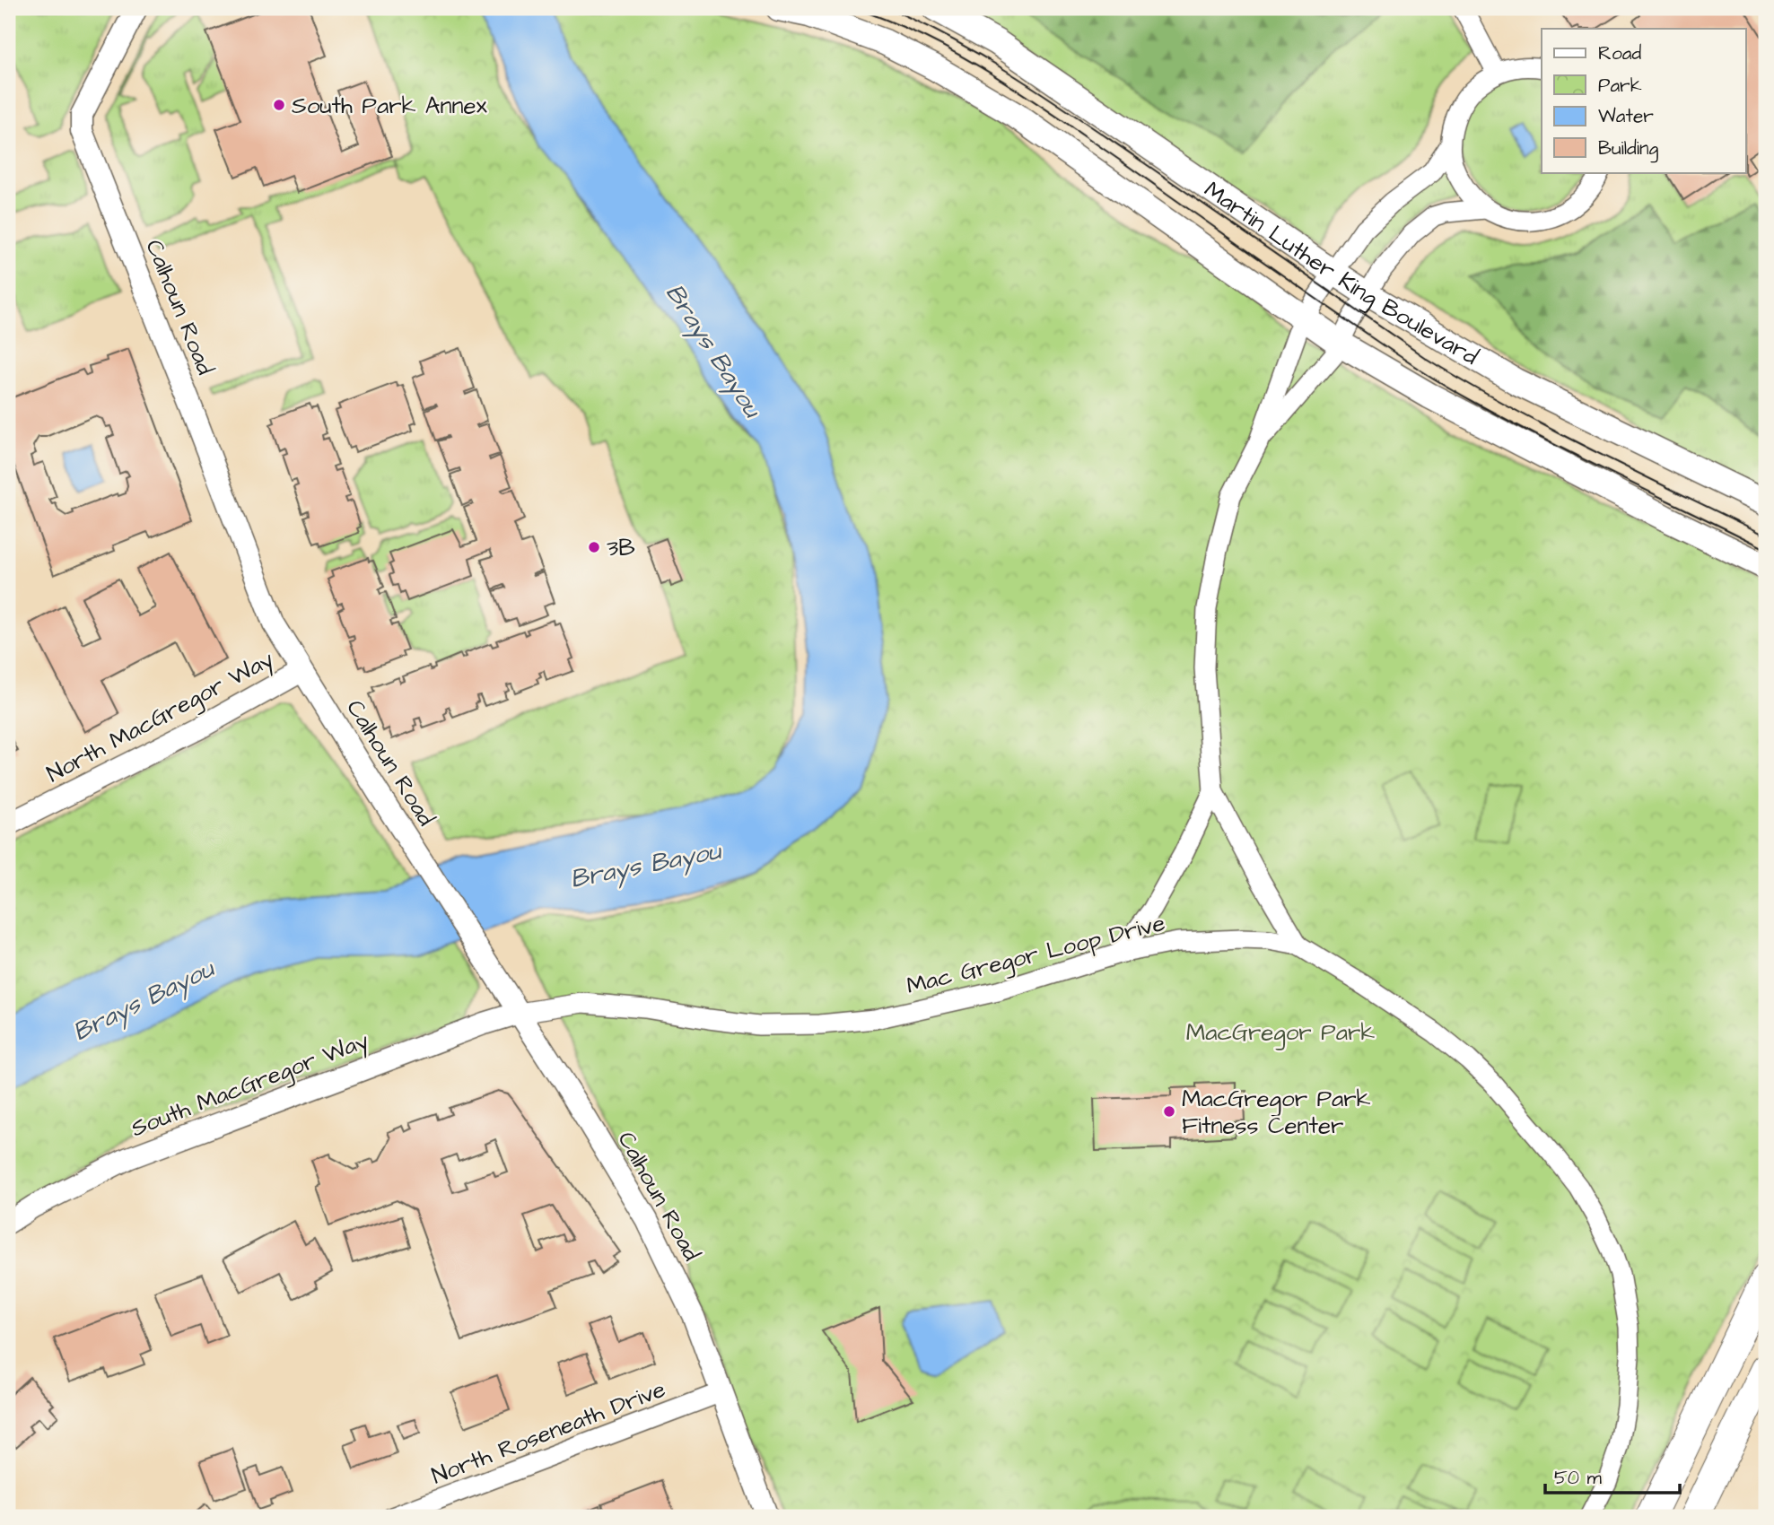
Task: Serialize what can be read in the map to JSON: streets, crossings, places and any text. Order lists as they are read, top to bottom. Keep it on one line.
{"streets":{"main road":["Martin Luther King Boulevard"],"street":["Calhoun Road","North MacGregor Way","Mac Gregor Loop Drive","South MacGregor Way","North Roseneath Drive"]},"crossings":[["Calhoun Road","North MacGregor Way"],["Calhoun Road","Mac Gregor Loop Drive"],["Calhoun Road","South MacGregor Way"],["Calhoun Road","North Roseneath Drive"],["Mac Gregor Loop Drive","South MacGregor Way"]],"water":["Brays Bayou"],"parks":["MacGregor Park"],"places":["South Park Annex","3B","MacGregor Park Fitness Center"],"legend":["Road","Park","Water","Building"],"scale_bar":"50 m"}
